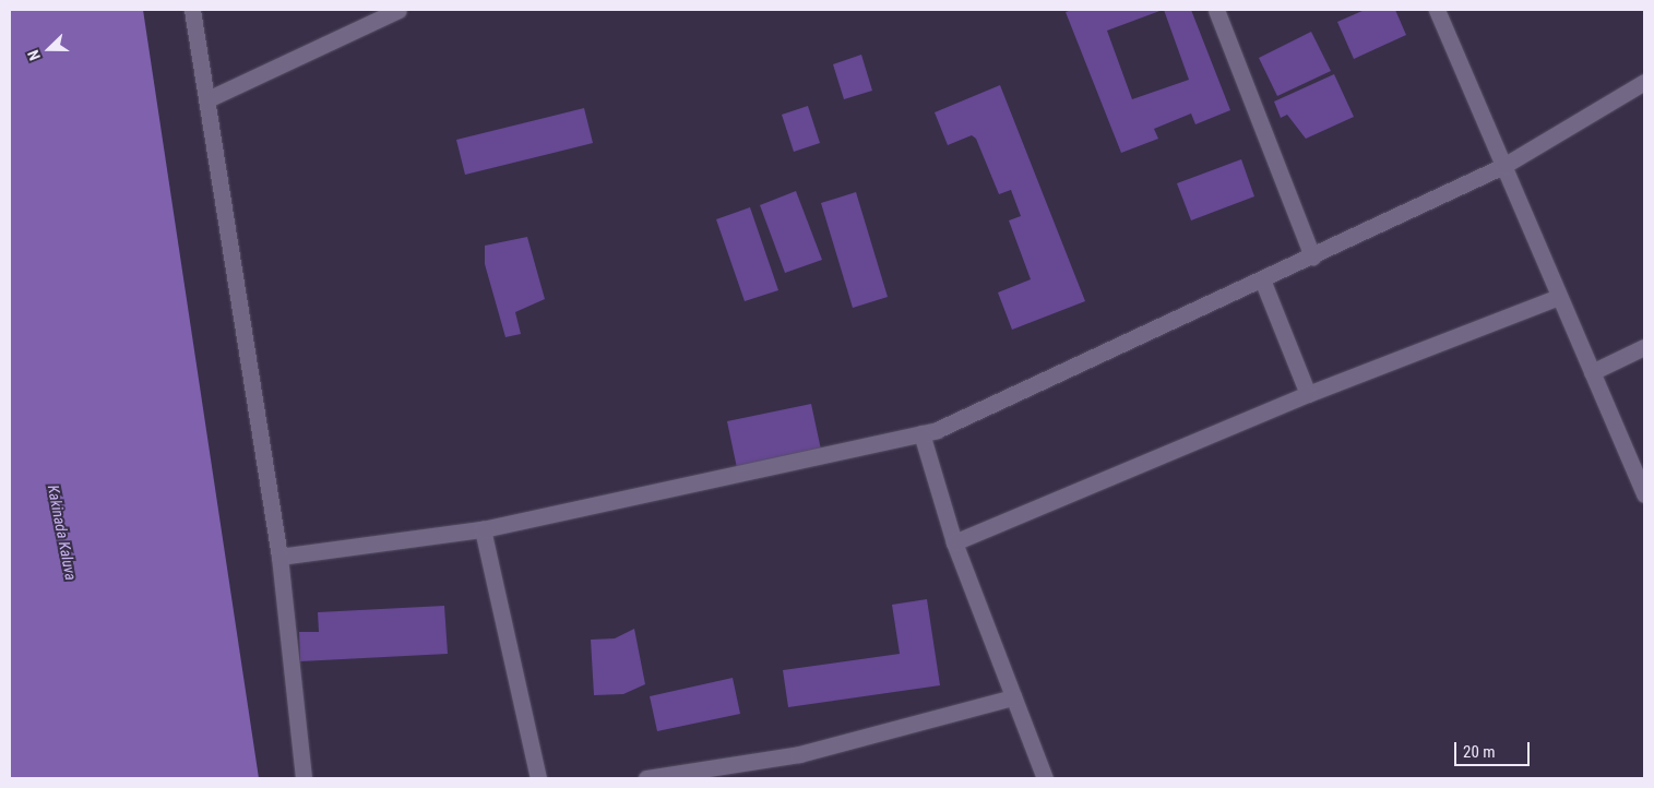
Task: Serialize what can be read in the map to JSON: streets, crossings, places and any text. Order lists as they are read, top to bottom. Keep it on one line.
{"water":["Kakinada Kaluva"],"scale_bar":"20 m","north":"left"}
